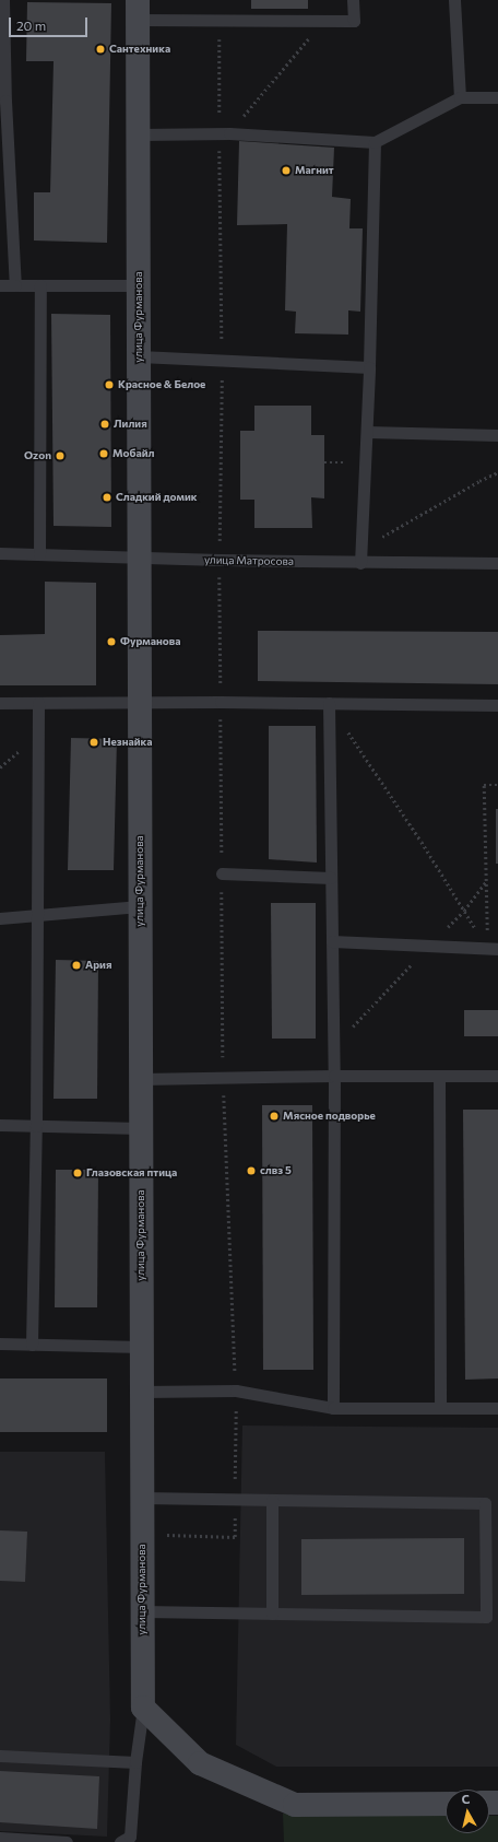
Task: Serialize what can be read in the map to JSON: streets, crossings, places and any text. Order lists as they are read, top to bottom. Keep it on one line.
{"streets":{"main road":["улица Фурманова"],"lane":["улица Матросова"]},"crossings":[["улица Фурманова","улица Матросова"]],"places":["Сантехника","Магнит","Красное & Белое","Лилия","Мобайл","Ozon","Сладкий домик","Фурманова","Незнайка","Ария","Мясное подворье","слвз 5","Глазовская птица"],"scale_bar":"20 m","north":"top"}
